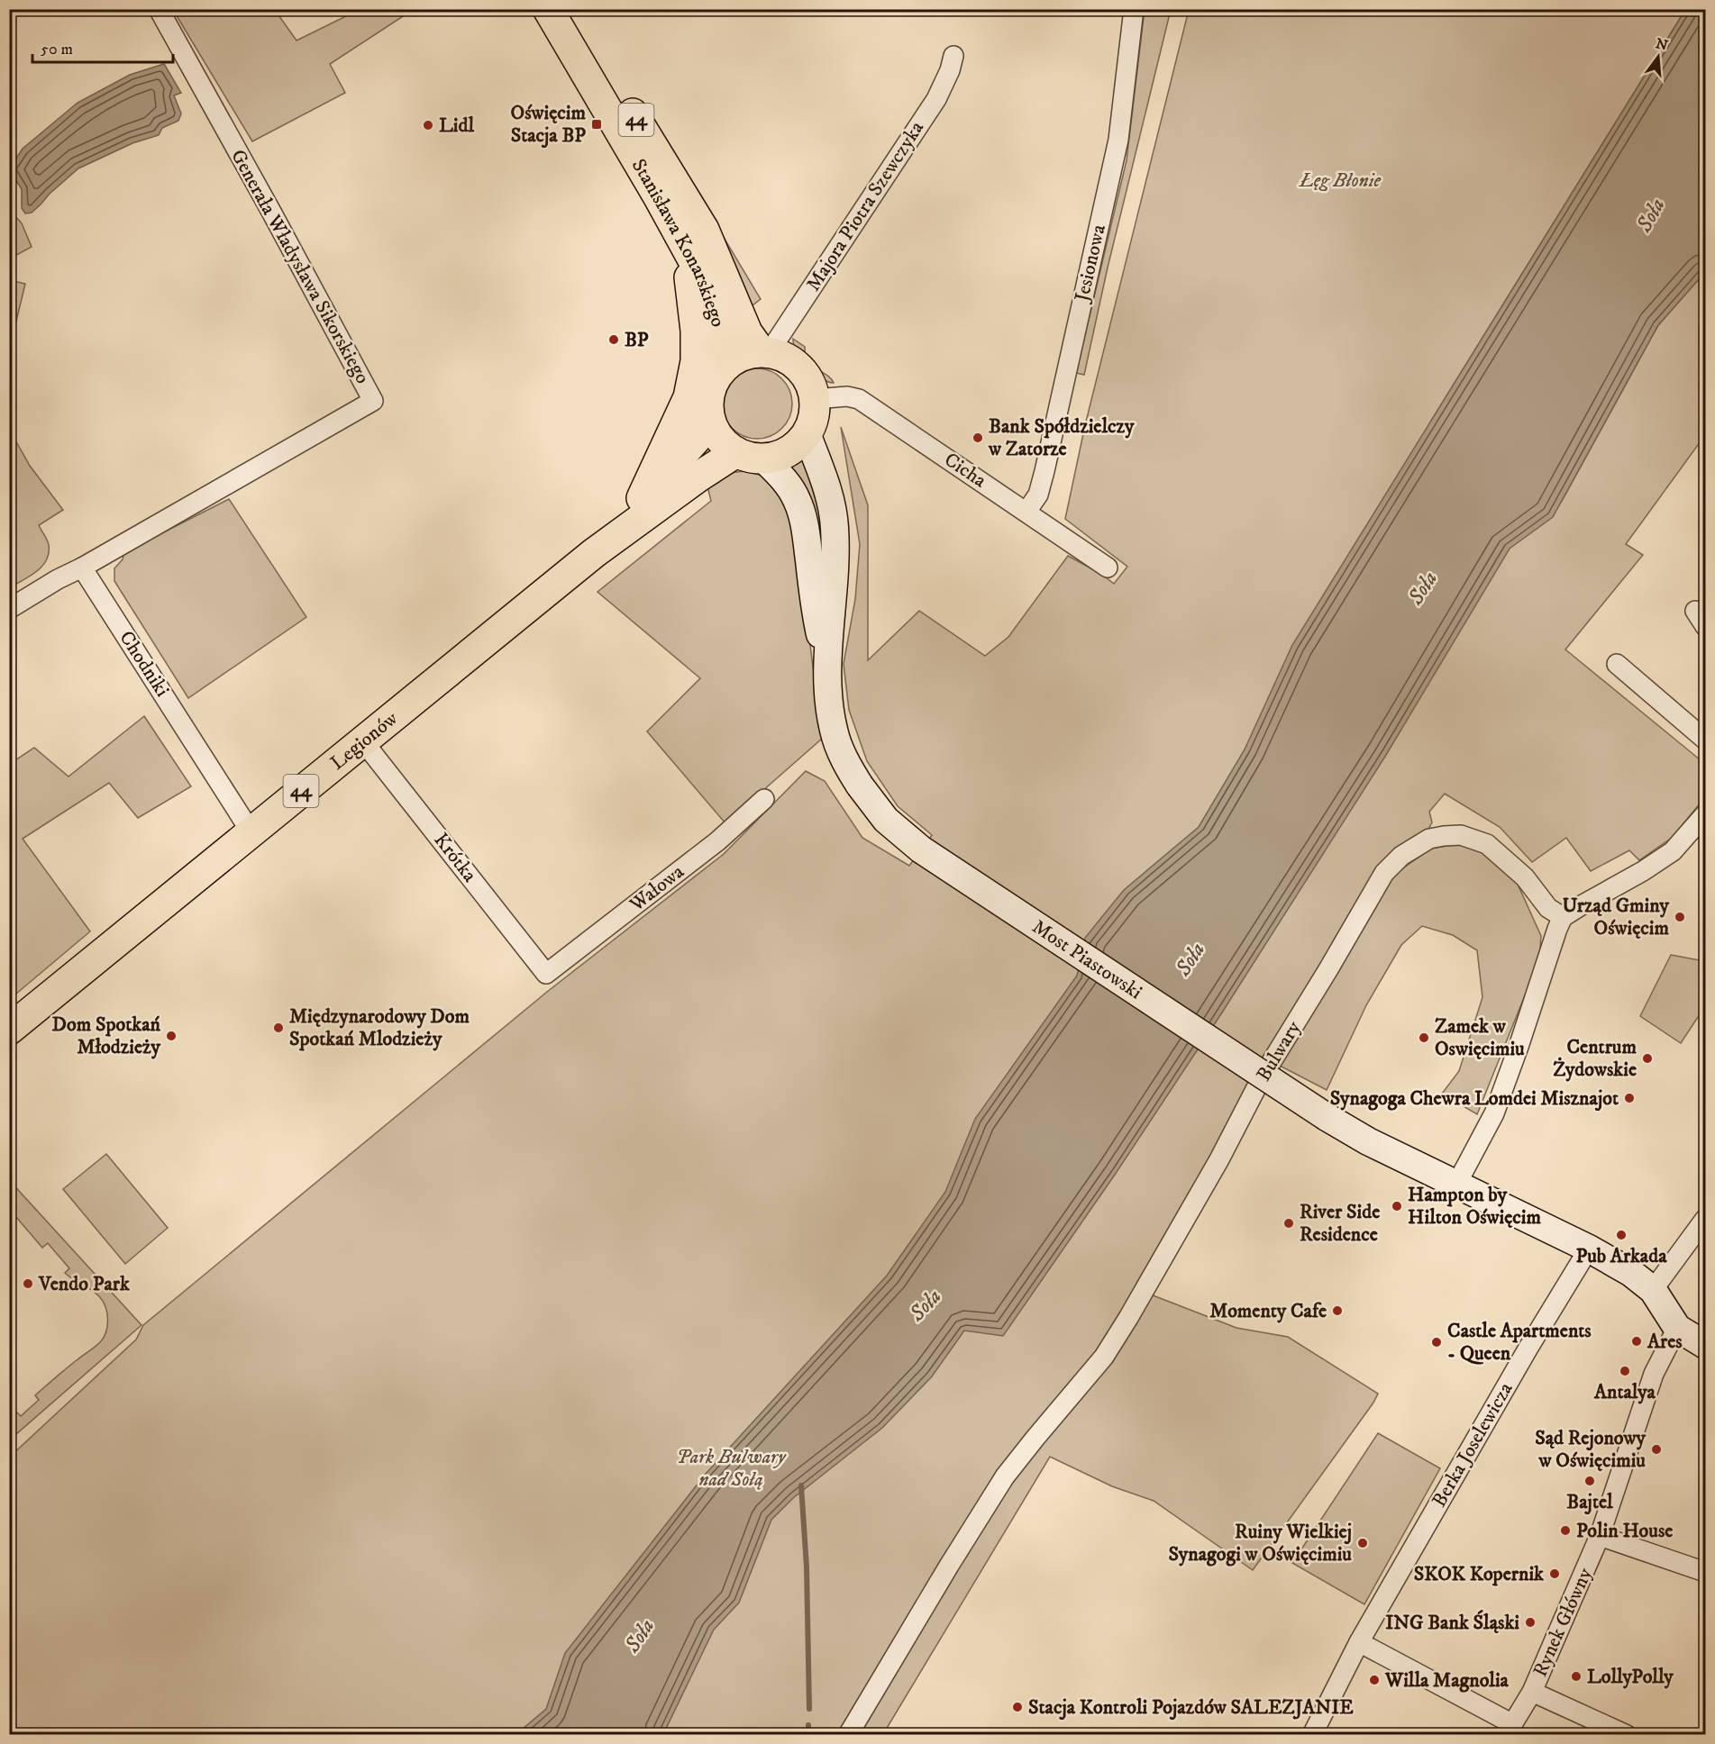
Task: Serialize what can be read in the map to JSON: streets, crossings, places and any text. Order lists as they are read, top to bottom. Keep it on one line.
{"streets":{"main road":["44","Stanisława Konarskiego","Legionów"],"street":["Majora Piotra Szewczyka","Jesionowa","Generała Władysława Sikorskiego","Cicha","Chodniki","Krótka","Wałowa","Most Piastowski","Bulwary","Berka Joselewicza","Rynek Główny"]},"crossings":[["44","Majora Piotra Szewczyka"],["44","Stanisława Konarskiego"],["44","Cicha"],["44","Legionów"],["Majora Piotra Szewczyka","Stanisława Konarskiego"],["Majora Piotra Szewczyka","Cicha"],["Majora Piotra Szewczyka","Legionów"],["Stanisława Konarskiego","Cicha"],["Stanisława Konarskiego","Legionów"],["Jesionowa","Cicha"],["Generała Władysława Sikorskiego","Chodniki"],["Cicha","Legionów"],["Chodniki","Legionów"],["Legionów","Krótka"],["Krótka","Wałowa"],["Most Piastowski","Berka Joselewicza"],["Most Piastowski","Rynek Główny"]],"water":["Soła"],"parks":["Łęg Błonie","Park Bulwary nad Sołą"],"places":{"transit":["Oświęcim Stacja BP"],"other":["Lidl","BP","Bank Spółdzielczy w Zatorze","Urząd Gminy Oświęcim","Międzynarodowy Dom Spotkań Mlodzieży","Dom Spotkań Młodzieży","Zamek w Oswięcimiu","Centrum Żydowskie","Synagoga Chewra Lomdei Misznajot","Hampton by Hilton Oświęcim","River Side Residence","Pub Arkada","Vendo Park","Momenty Cafe","Ares","Castle Apartments - Queen","Antalya","Sąd Rejonowy w Oświęcimiu","Bajtel","Polin House","Ruiny Wielkiej Synagogi w Oświęcimiu","SKOK Kopernik","ING Bank Śląski","LollyPolly","Willa Magnolia","Stacja Kontroli Pojazdów SALEZJANIE"]},"scale_bar":"50 m","north":"top"}
